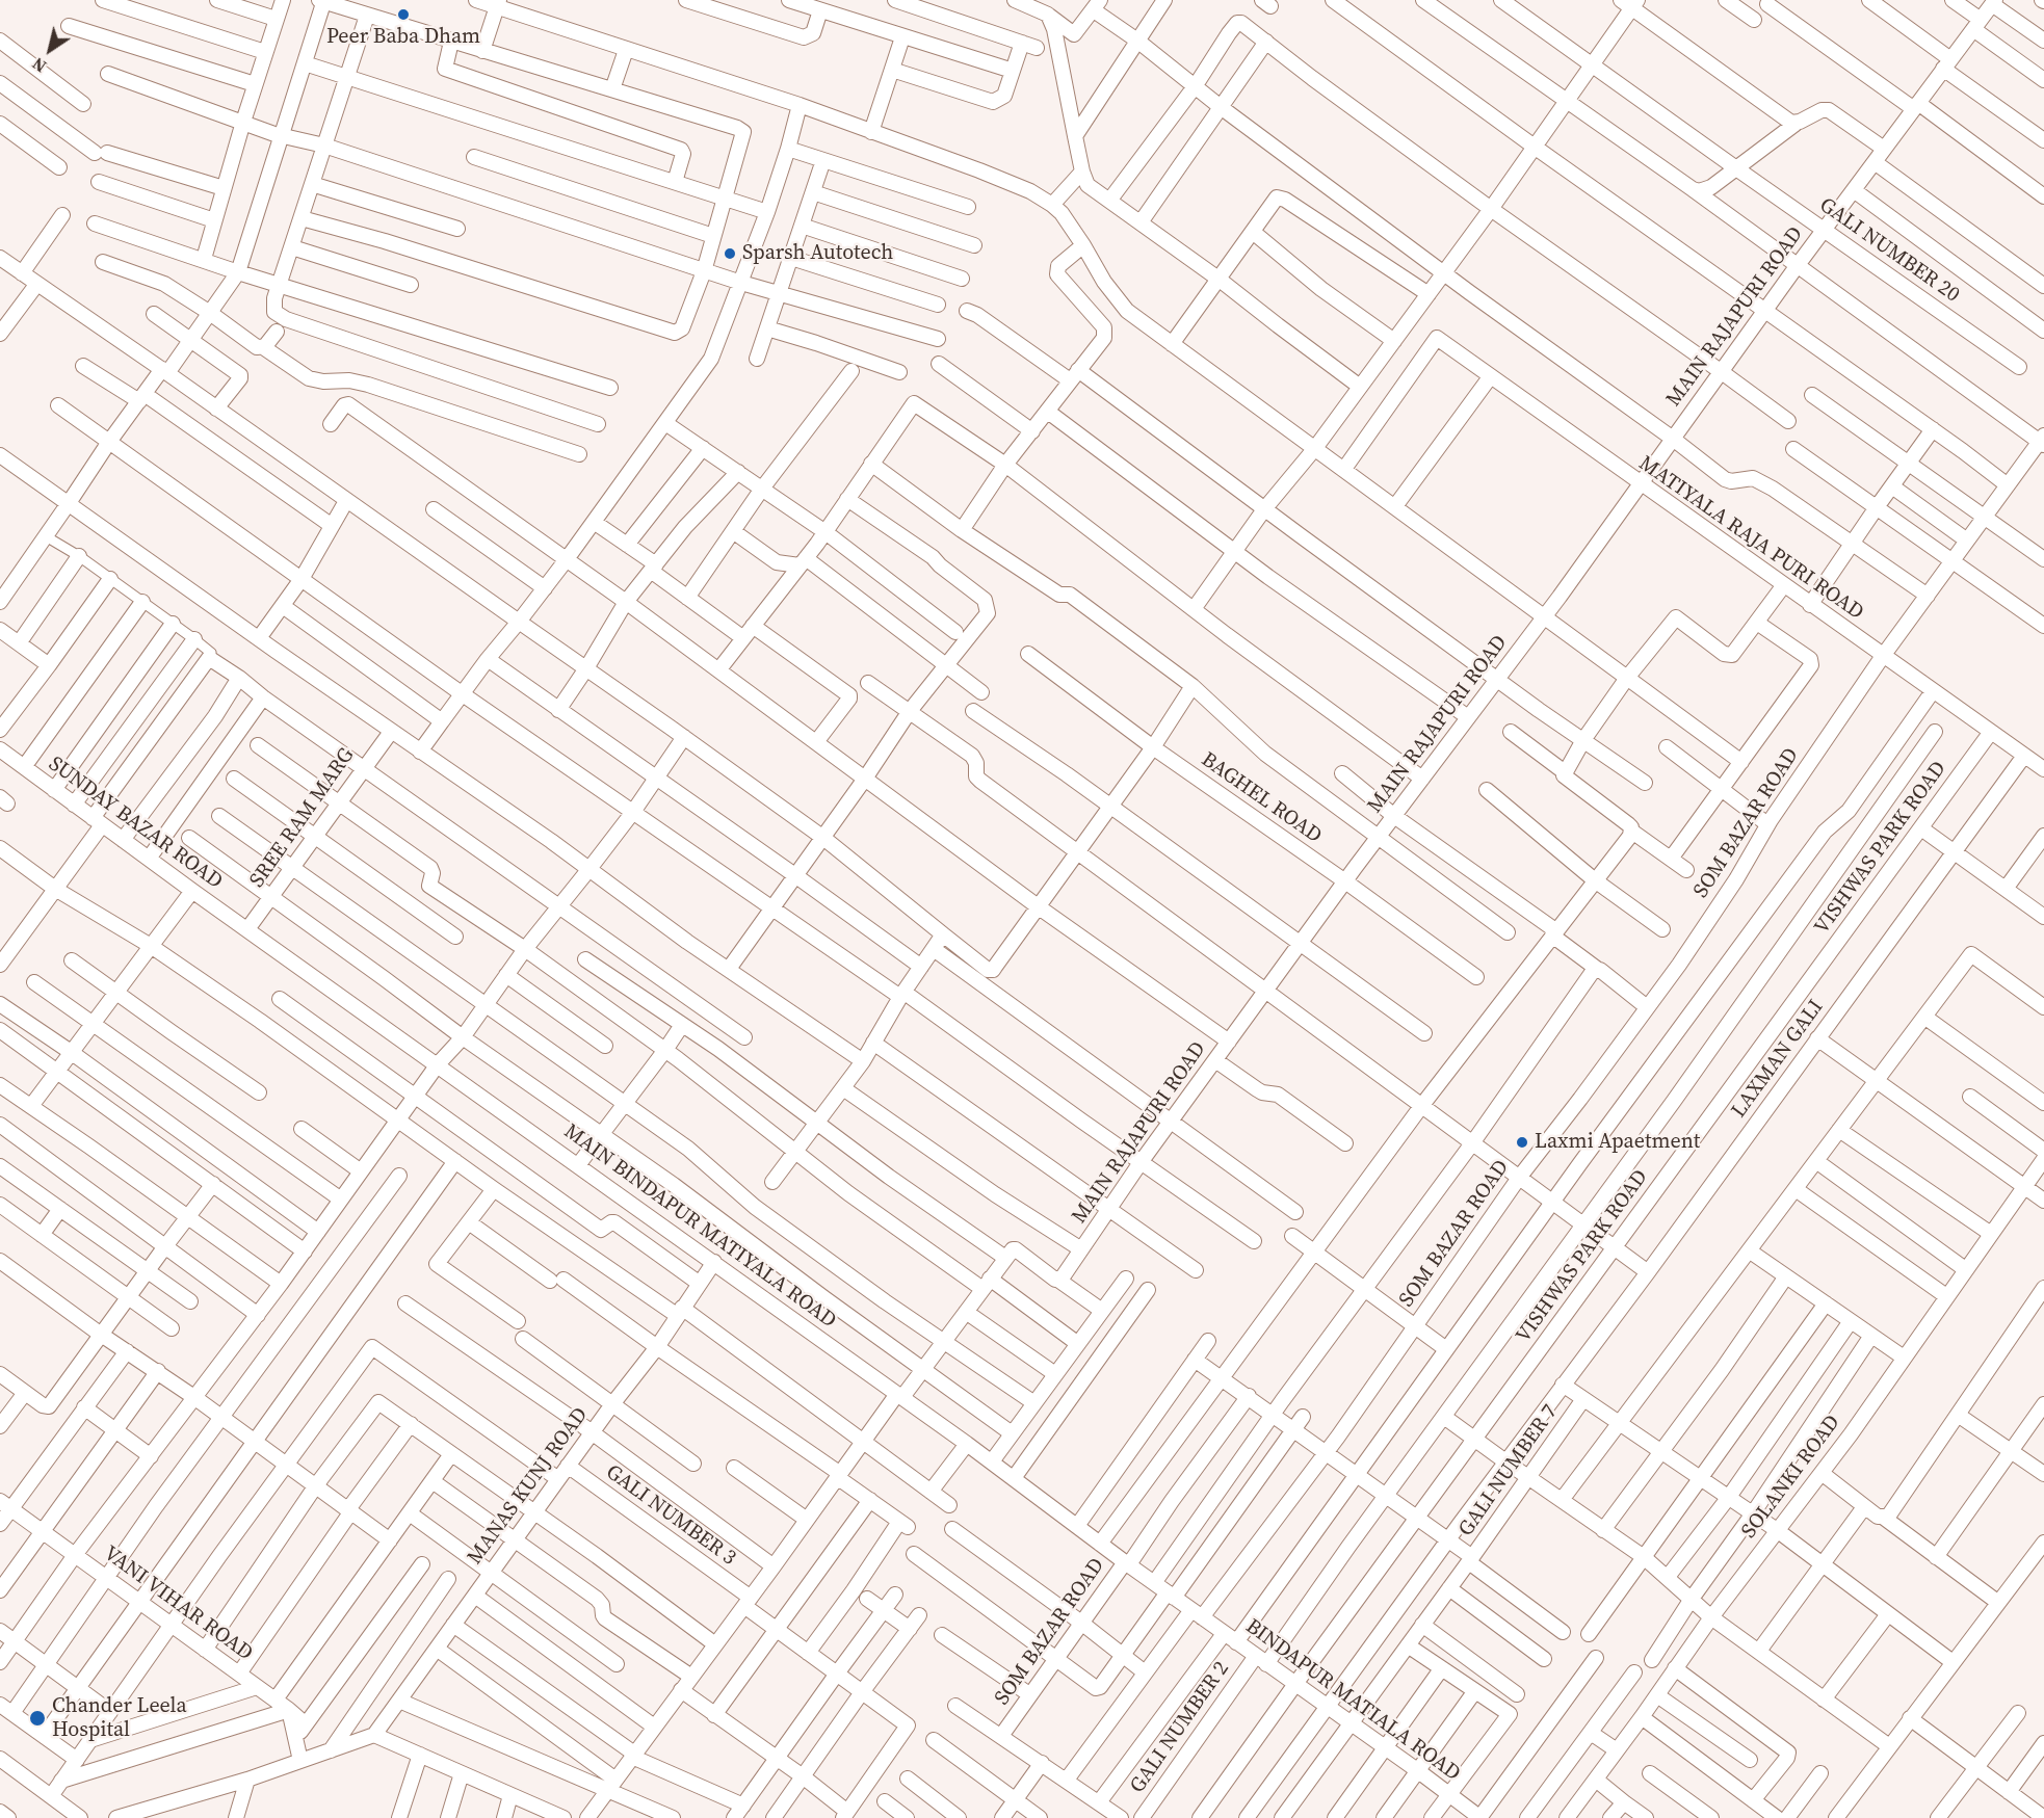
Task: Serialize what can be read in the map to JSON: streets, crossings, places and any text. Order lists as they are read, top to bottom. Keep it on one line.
{"streets":{"street":["GALI NUMBER 20","MAIN RAJAPURI ROAD","MATIYALA RAJA PURI ROAD","BAGHEL ROAD","SREE RAM MARG","SUNDAY BAZAR ROAD","SOM BAZAR ROAD","VISHWAS PARK ROAD","LAXMAN GALI","MAIN BINDAPUR MATIYALA ROAD","GALI NUMBER 7","SOLANKI ROAD","MANAS KUNJ ROAD","GALI NUMBER 3","VANI VIHAR ROAD","BINDAPUR MATIALA ROAD","GALI NUMBER 2"]},"crossings":[["GALI NUMBER 20","MAIN RAJAPURI ROAD"],["MAIN RAJAPURI ROAD","MATIYALA RAJA PURI ROAD"],["MAIN RAJAPURI ROAD","BAGHEL ROAD"],["MATIYALA RAJA PURI ROAD","SOM BAZAR ROAD"],["MATIYALA RAJA PURI ROAD","VISHWAS PARK ROAD"],["MATIYALA RAJA PURI ROAD","LAXMAN GALI"],["SREE RAM MARG","SUNDAY BAZAR ROAD"],["SREE RAM MARG","MAIN BINDAPUR MATIYALA ROAD"],["SUNDAY BAZAR ROAD","MAIN BINDAPUR MATIYALA ROAD"],["SOM BAZAR ROAD","MAIN BINDAPUR MATIYALA ROAD"],["SOM BAZAR ROAD","BINDAPUR MATIALA ROAD"],["VISHWAS PARK ROAD","BINDAPUR MATIALA ROAD"],["LAXMAN GALI","BINDAPUR MATIALA ROAD"],["MAIN BINDAPUR MATIYALA ROAD","MANAS KUNJ ROAD"],["GALI NUMBER 7","SOLANKI ROAD"],["GALI NUMBER 7","BINDAPUR MATIALA ROAD"],["MANAS KUNJ ROAD","GALI NUMBER 3"],["BINDAPUR MATIALA ROAD","GALI NUMBER 2"]],"places":["Peer Baba Dham","Sparsh Autotech","Laxmi Apaetment","Chander Leela Hospital"],"north":"bottom left"}
